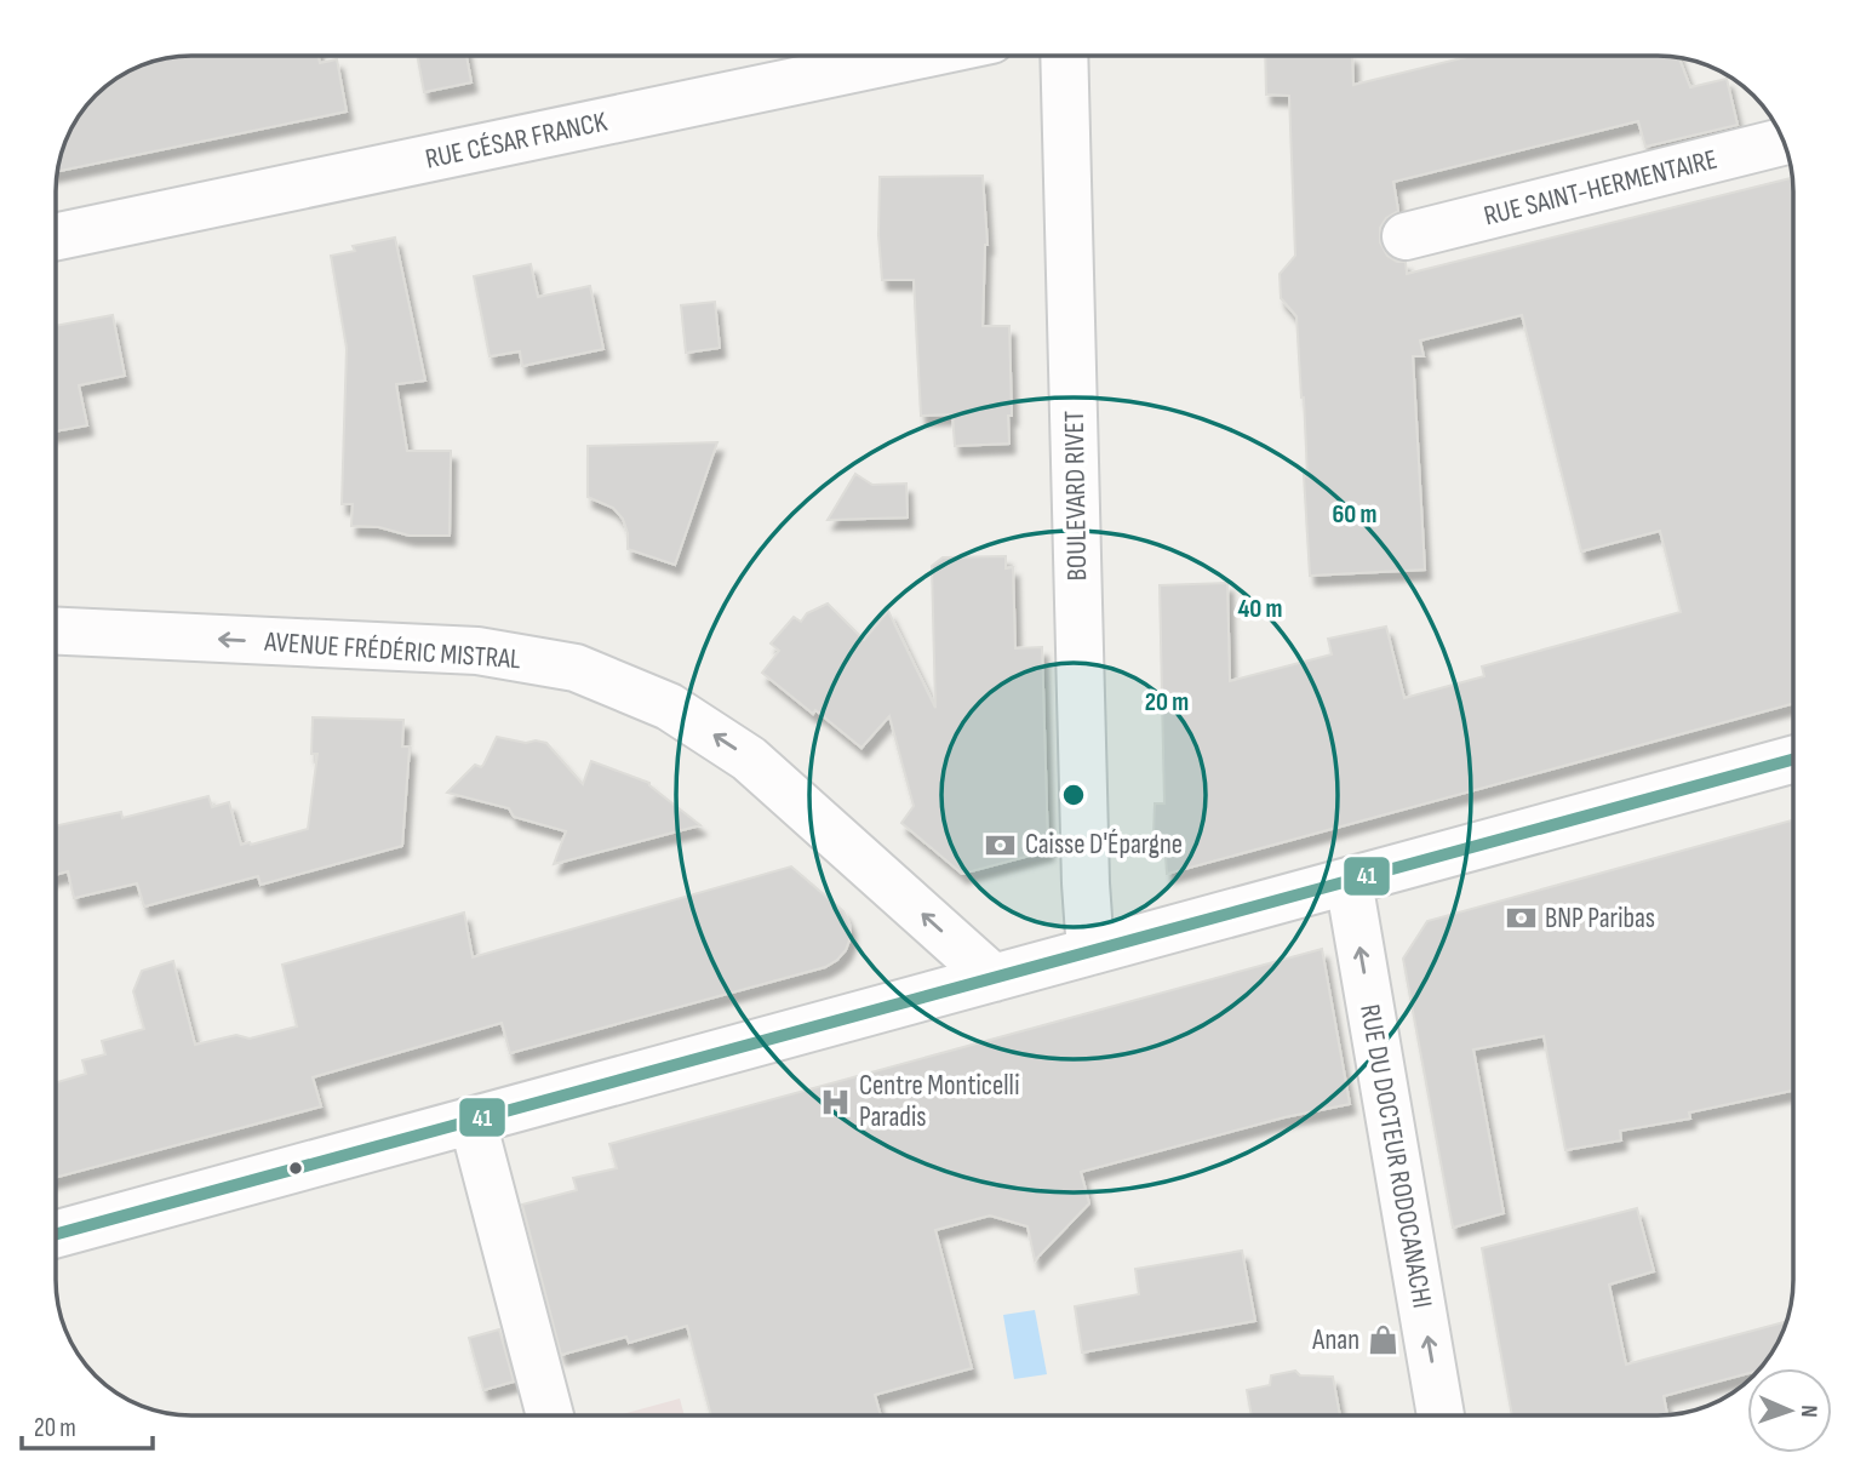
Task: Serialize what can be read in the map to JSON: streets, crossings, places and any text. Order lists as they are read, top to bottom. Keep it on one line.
{"streets":{"street":["RUE CÉSAR FRANCK","RUE SAINT-HERMENTAIRE","BOULEVARD RIVET","AVENUE FRÉDÉRIC MISTRAL","RUE DU DOCTEUR RODOCANACHI"]},"one_way":["AVENUE FRÉDÉRIC MISTRAL","RUE DU DOCTEUR RODOCANACHI"],"places":{"bank":["Caisse D'Épargne","BNP Paribas"],"hospital":["Centre Monticelli Paradis"],"shop":["Anan"]},"lines":["transit line 41"],"scale_bar":"20 m","north":"right","rings":["60 m","40 m","20 m"]}
